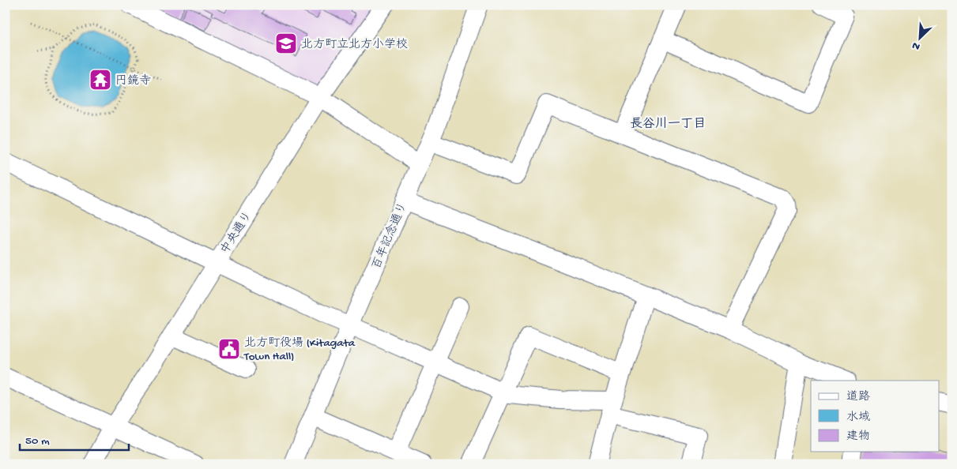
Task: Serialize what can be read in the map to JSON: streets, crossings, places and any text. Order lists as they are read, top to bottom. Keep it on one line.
{"streets":{"street":["中央通り","百年記念通り"]},"districts":["長谷川一丁目"],"places":{"school or university":["北方町立北方小学校"],"temple":["円鏡寺"],"public building":["北方町役場 (Kitagata Town Hall)"]},"legend":["道路","水域","建物"],"scale_bar":"50 m","north":"bottom left"}
